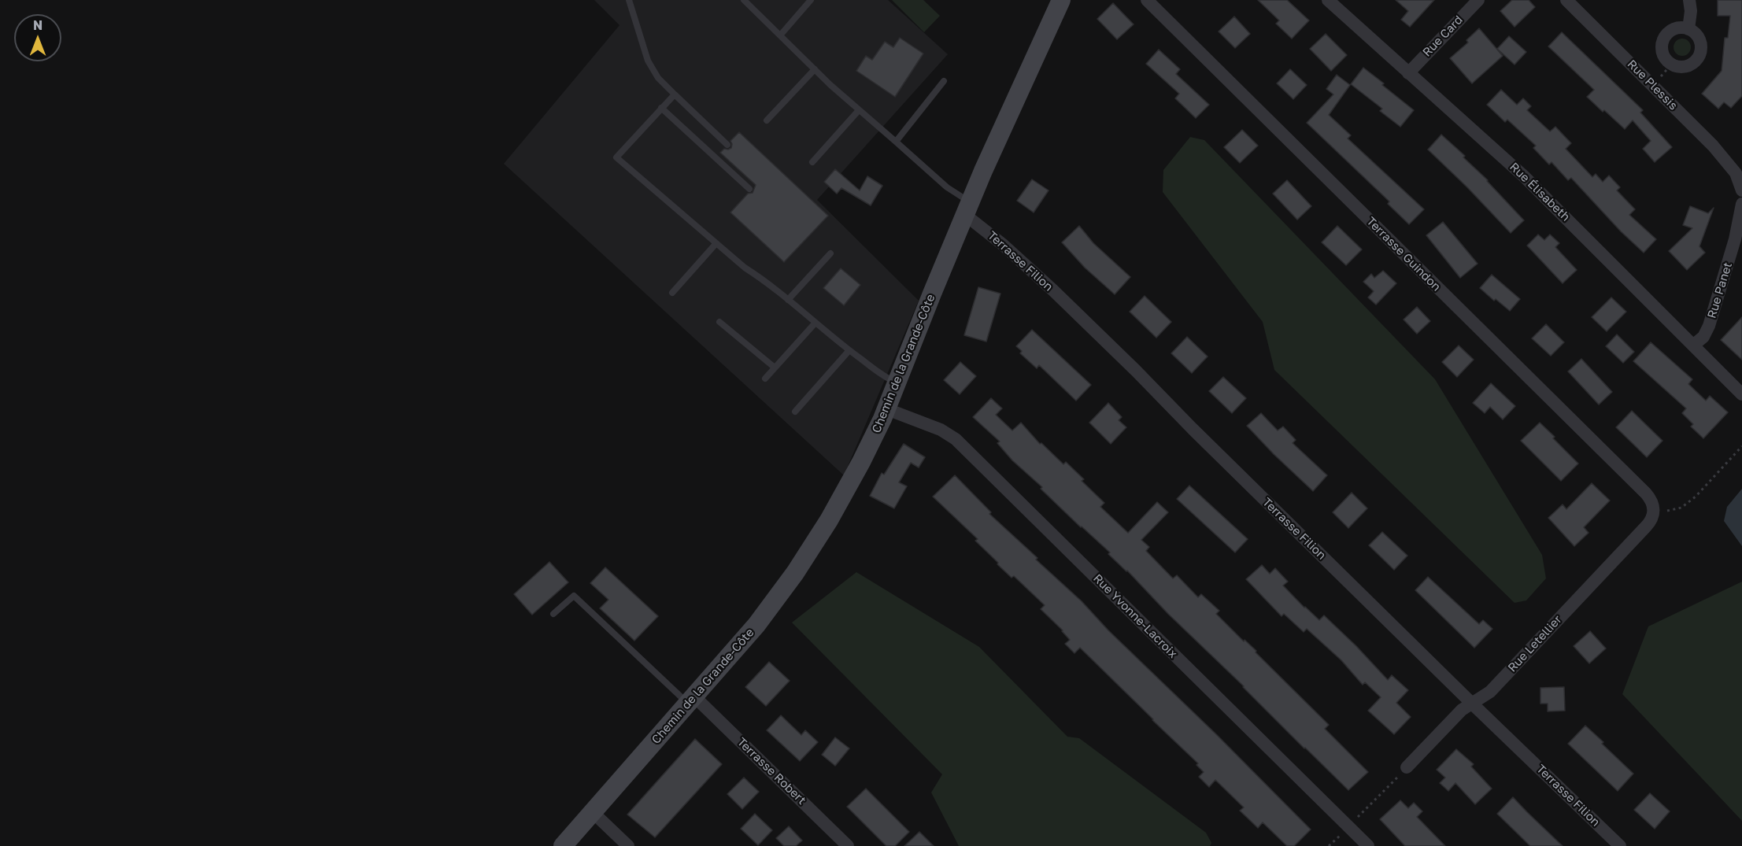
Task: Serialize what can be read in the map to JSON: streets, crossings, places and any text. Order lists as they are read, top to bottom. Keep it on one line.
{"streets":{"main road":["Chemin de la Grande-Côte"],"street":["Rue Card","Rue Plessis","Rue Élisabeth","Terrasse Guindon","Terrasse Filion","Rue Panet","Rue Yvonne-Lacroix","Rue Letellier","Terrasse Robert"]},"crossings":[["Rue Card","Rue Élisabeth"],["Rue Élisabeth","Rue Panet"],["Terrasse Guindon","Rue Letellier"],["Terrasse Filion","Chemin de la Grande-Côte"],["Terrasse Filion","Rue Letellier"],["Chemin de la Grande-Côte","Rue Yvonne-Lacroix"],["Chemin de la Grande-Côte","Terrasse Robert"]],"north":"top"}
